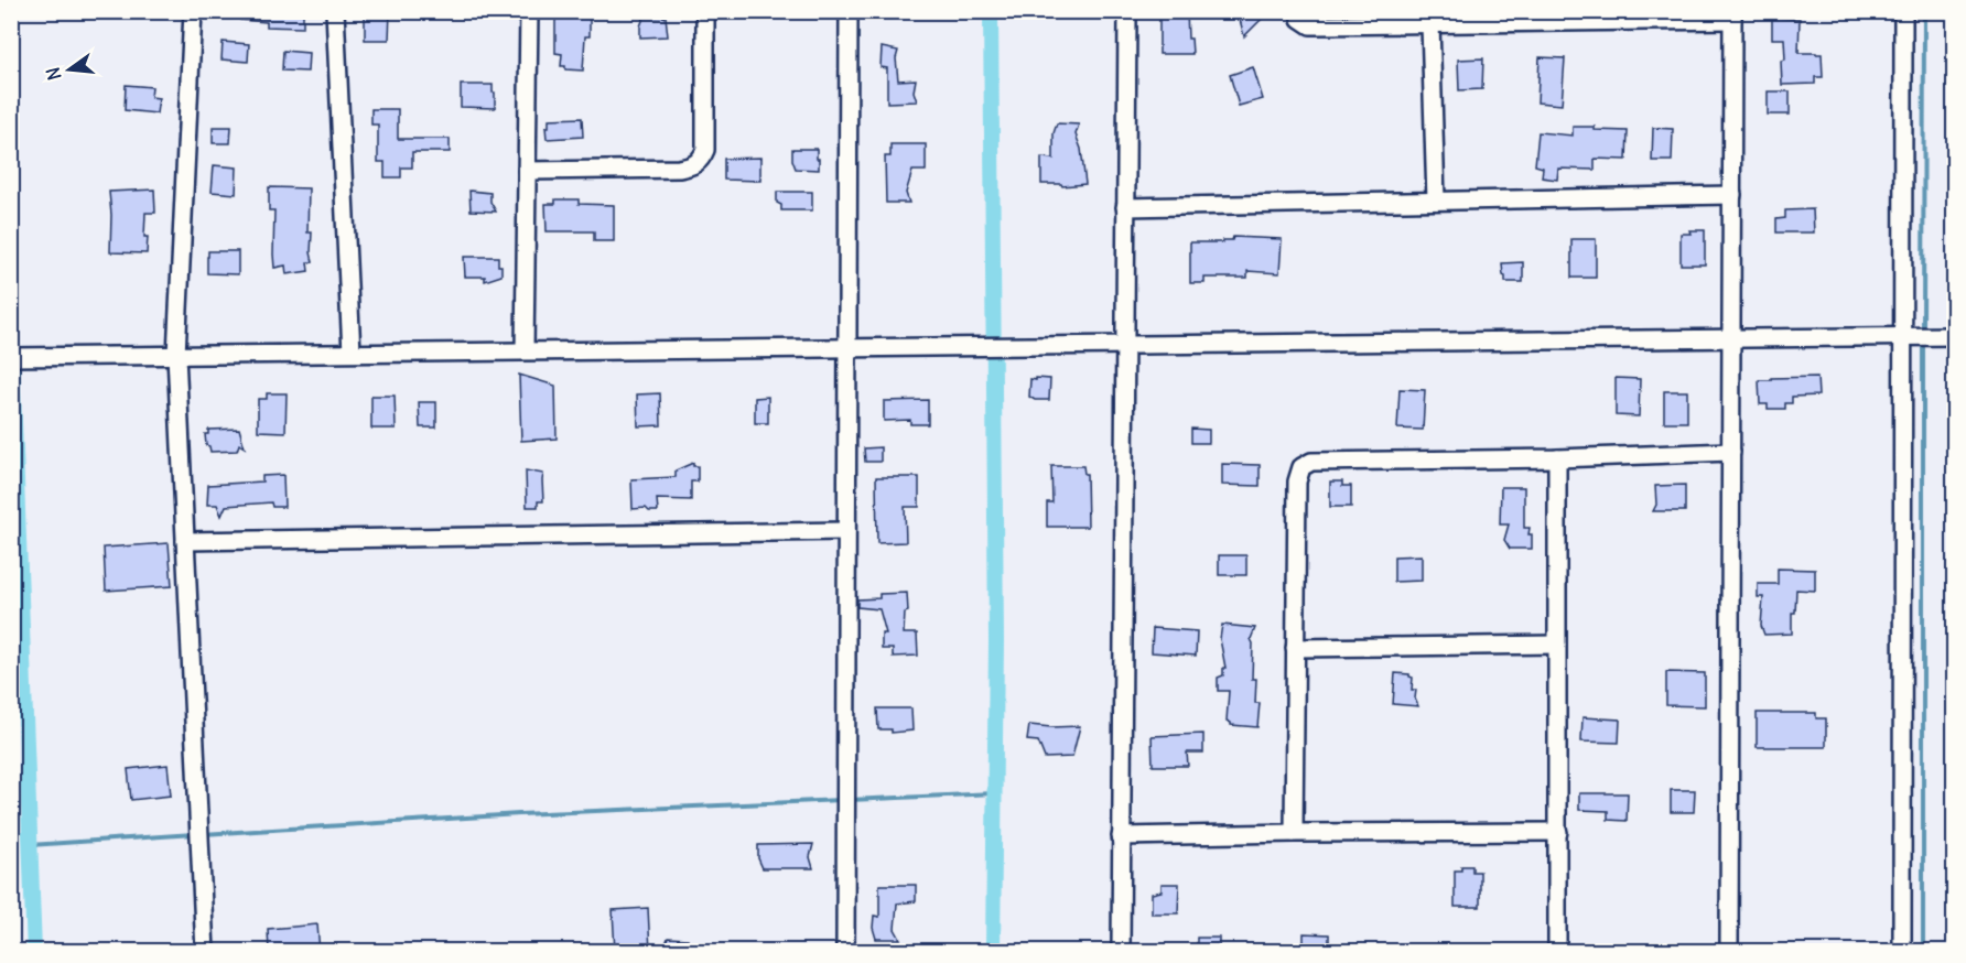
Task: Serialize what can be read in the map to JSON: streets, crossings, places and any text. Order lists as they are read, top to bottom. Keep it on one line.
{"north":"left"}
